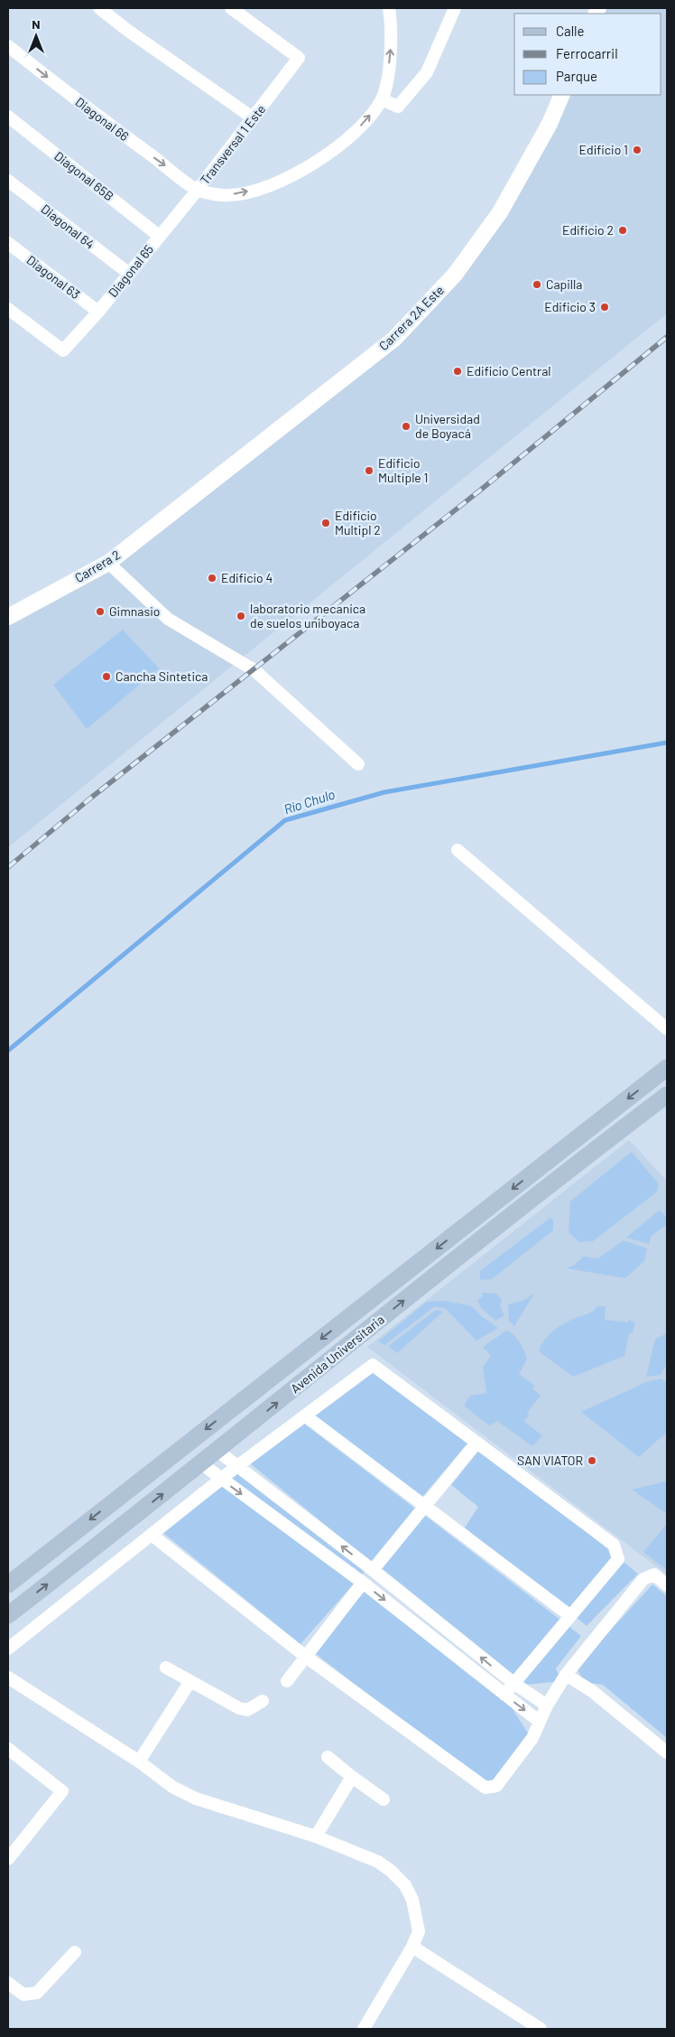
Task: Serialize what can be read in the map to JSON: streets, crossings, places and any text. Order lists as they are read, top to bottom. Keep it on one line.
{"streets":{"main road":["Avenida Universitaria"],"street":["Diagonal 66","Transversal 1 Este","Diagonal 65B","Diagonal 64","Diagonal 65","Diagonal 63","Carrera 2A Este","Carrera 2"]},"crossings":[["Diagonal 66","Transversal 1 Este"],["Diagonal 66","Diagonal 65"],["Transversal 1 Este","Diagonal 65"],["Diagonal 65B","Diagonal 65"],["Diagonal 64","Diagonal 65"],["Diagonal 65","Diagonal 63"],["Carrera 2A Este","Carrera 2"]],"water":["Río Chulo"],"places":["Edificio 1","Edificio 2","Capilla","Edificio 3","Edificio Central","Universidad de Boyacá","Edificio Multiple 1","Edificio Multipl 2","Edificio 4","Gimnasio","laboratorio mecanica de suelos uniboyaca","Cancha Sintetica","SAN VIATOR"],"legend":["Calle","Ferrocarril","Parque"],"north":"top"}
